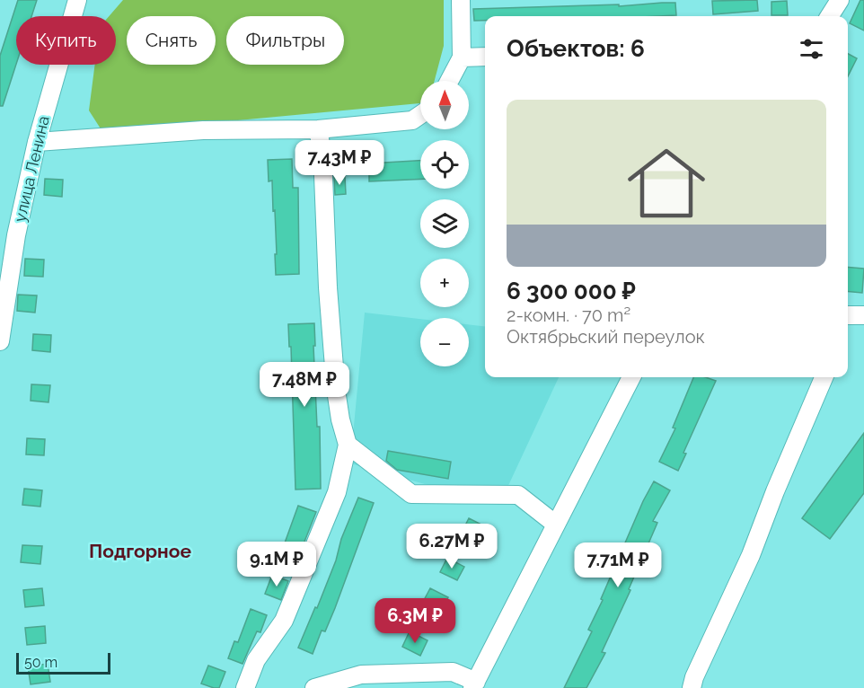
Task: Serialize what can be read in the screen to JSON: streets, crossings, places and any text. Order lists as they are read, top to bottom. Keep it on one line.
{"streets":{"street":["улица Ленина"]},"districts":["Подгорное"],"scale_bar":"50 m","north":"top","page":{"chip":["Купить","Снять","Фильтры"],"heading":"Объектов: 6","map_buttons":["+","−"],"list":[{"name":"6 300 000 ₽","note":"2-комн. · 70 m² · Октябрьский переулок"}],"price":["7.43M ₽","7.48M ₽","6.27M ₽","9.1M ₽","7.71M ₽","6.3M ₽"],"scale":"50 m"}}
